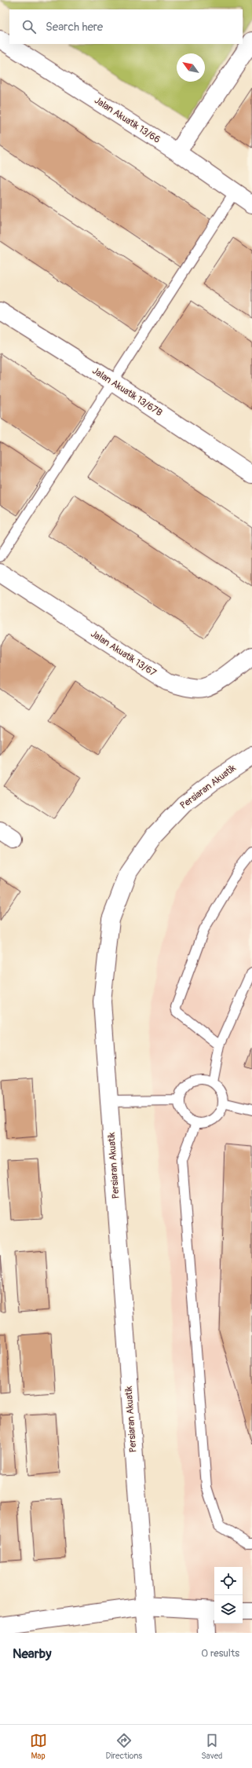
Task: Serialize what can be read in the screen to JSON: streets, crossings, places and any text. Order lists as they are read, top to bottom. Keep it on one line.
{"streets":{"street":["Jalan Akuatik 13/66","Jalan Akuatik 13/67B","Jalan Akuatik 13/67","Persiaran Akuatik"]},"north":"top left","page":{"search":"Search here","heading":["Nearby","0 results"],"nav":["Map","Directions","Saved"]}}
